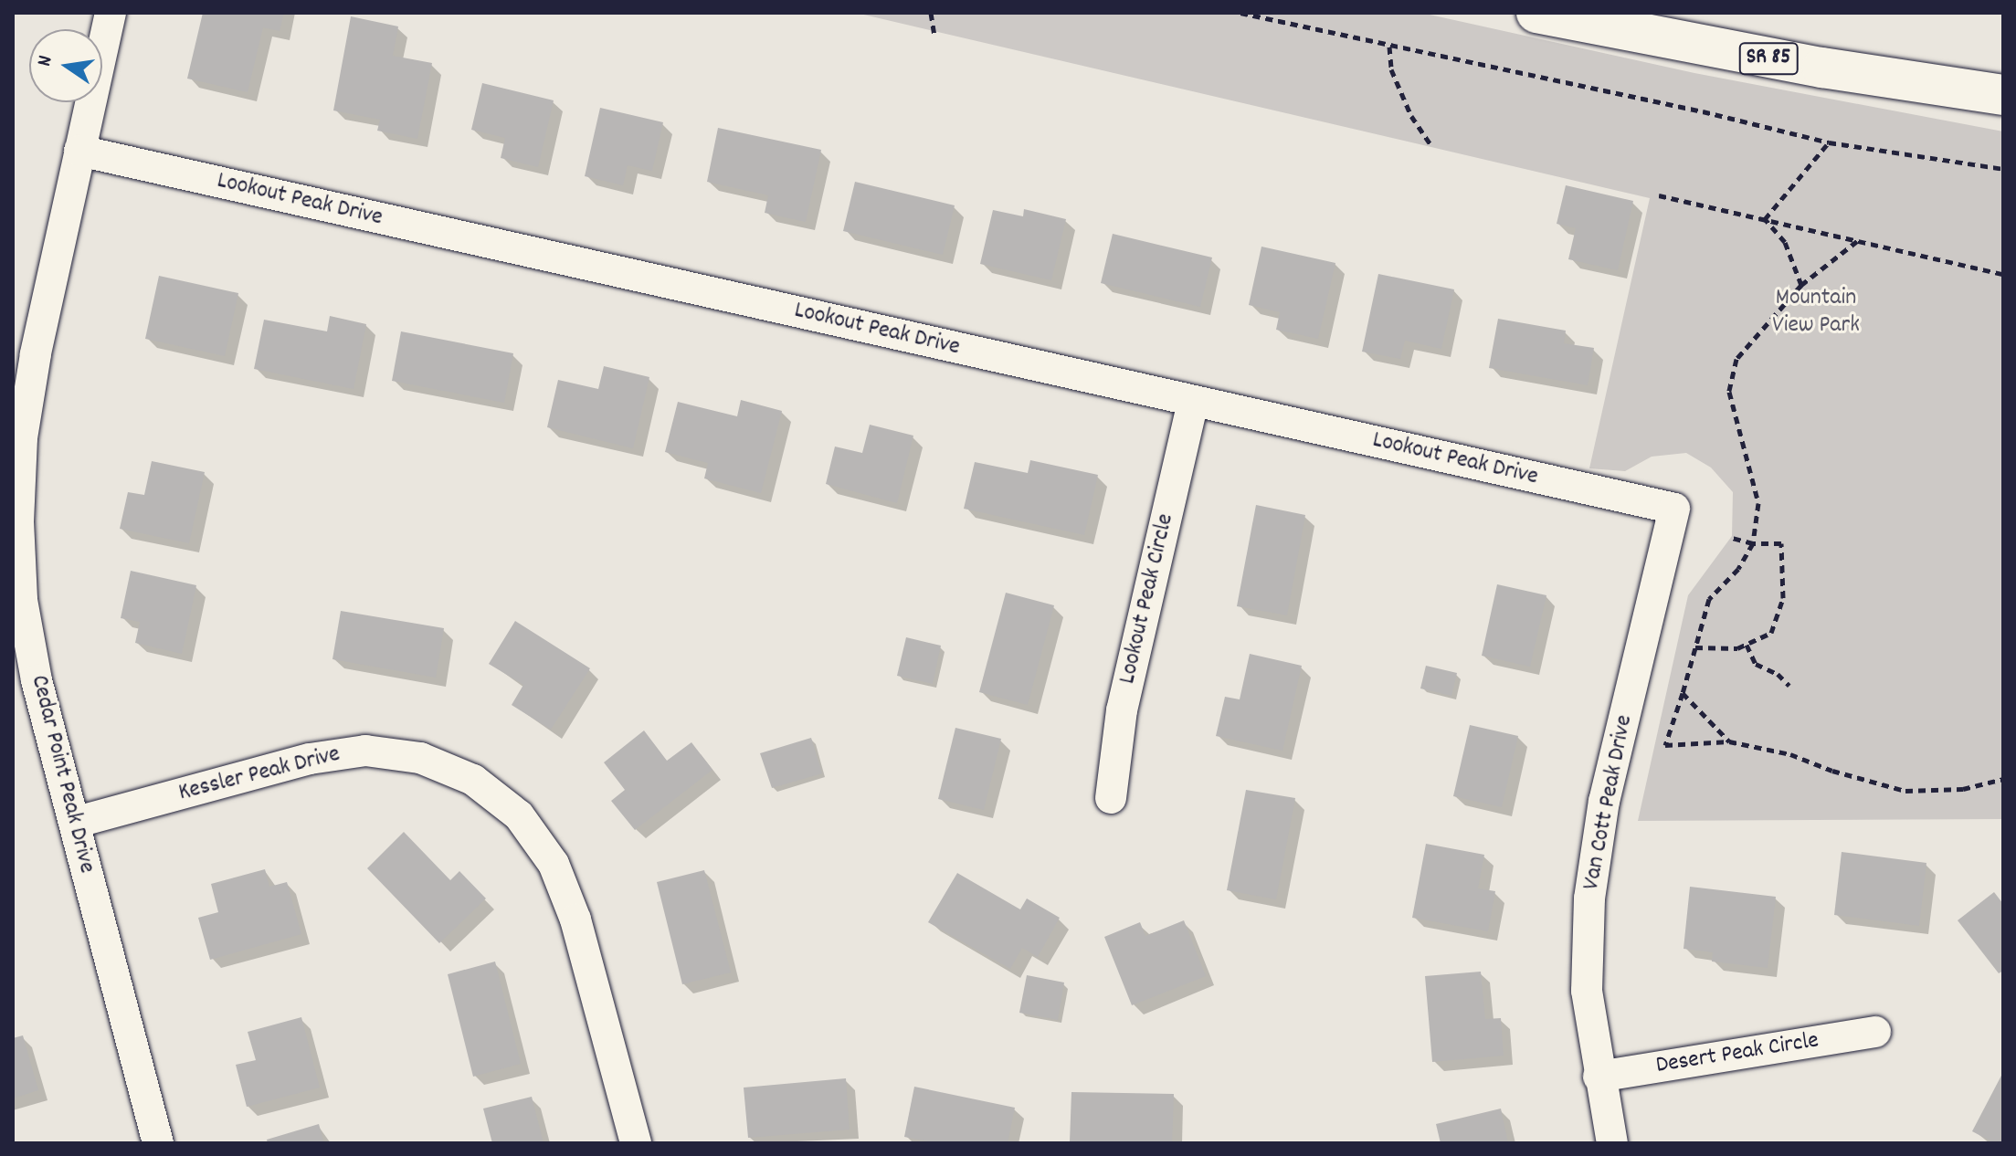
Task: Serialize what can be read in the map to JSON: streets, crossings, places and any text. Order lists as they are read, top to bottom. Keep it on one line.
{"streets":{"highway":["SR 85"],"street":["Lookout Peak Drive","Lookout Peak Circle","Cedar Point Peak Drive","Kessler Peak Drive","Van Cott Peak Drive","Desert Peak Circle"]},"crossings":[["Lookout Peak Drive","Lookout Peak Circle"],["Lookout Peak Drive","Cedar Point Peak Drive"],["Lookout Peak Drive","Van Cott Peak Drive"],["Cedar Point Peak Drive","Kessler Peak Drive"],["Van Cott Peak Drive","Desert Peak Circle"]],"parks":["Mountain View Park"],"north":"left"}
